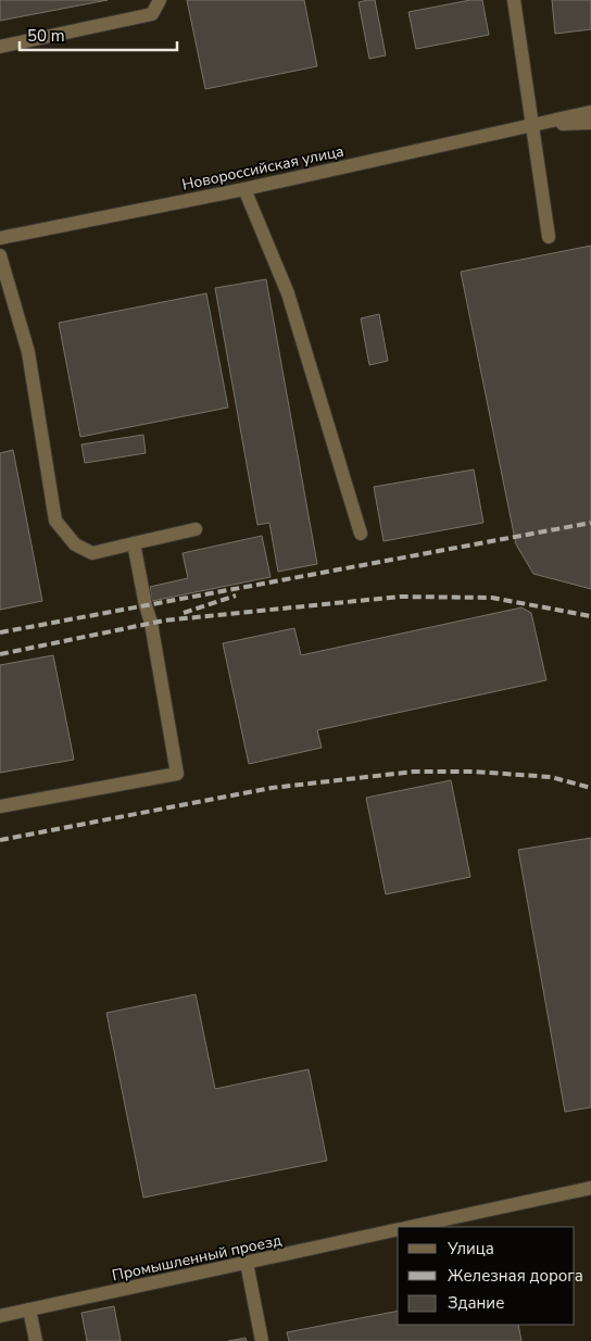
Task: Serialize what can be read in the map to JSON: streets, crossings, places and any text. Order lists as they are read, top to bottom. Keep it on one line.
{"streets":{"street":["Новороссийская улица","Промышленный проезд"]},"legend":["Улица","Железная дорога","Здание"],"scale_bar":"50 m"}
